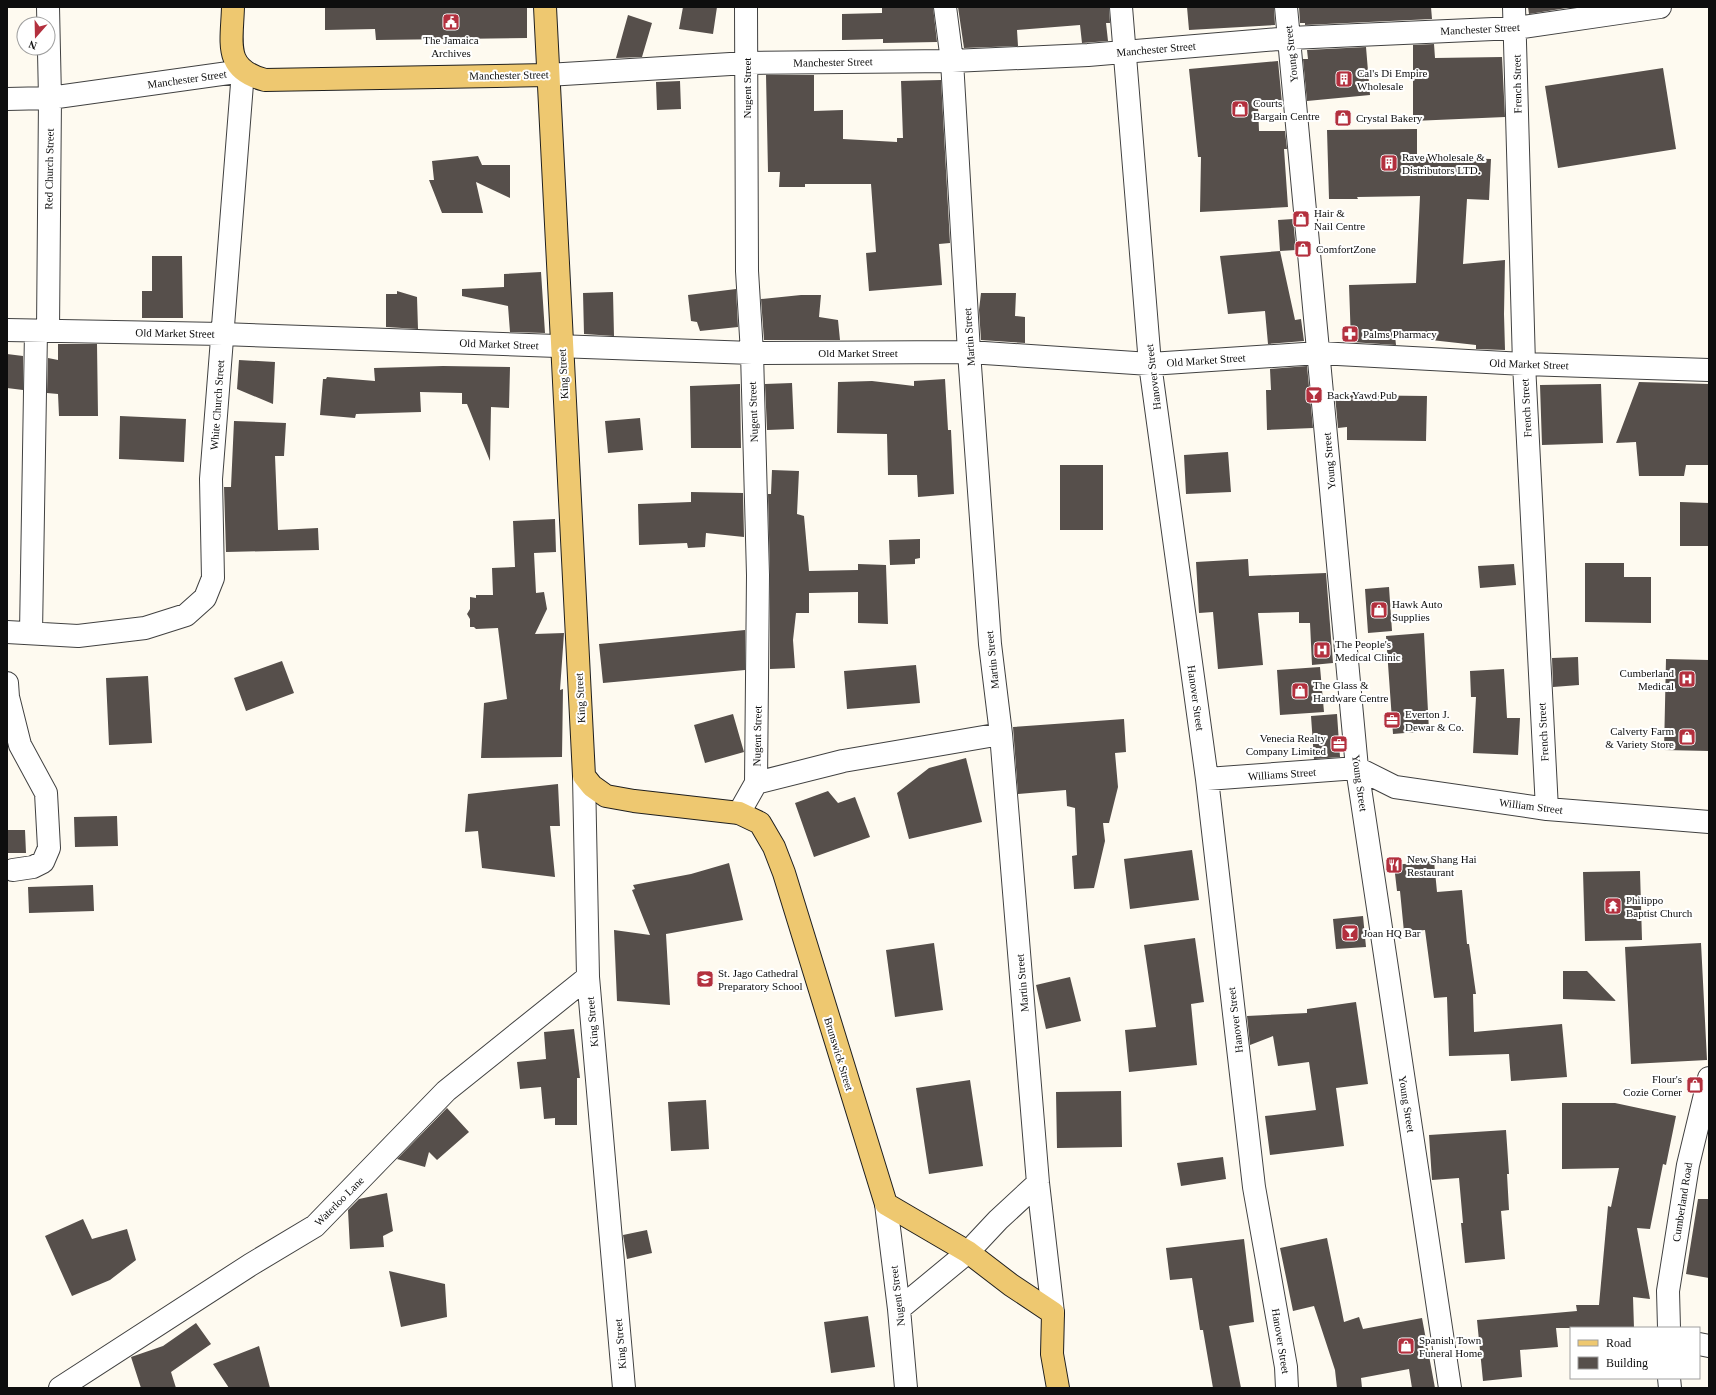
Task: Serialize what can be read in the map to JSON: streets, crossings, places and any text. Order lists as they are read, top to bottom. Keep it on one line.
{"streets":{"main road":["Manchester Street","King Street","Brunswick Street"],"street":["Young Street","French Street","Nugent Street","Red Church Street","Old Market Street","Martin Street","Hanover Street","White Church Street","Williams Street","William Street","Waterloo Lane","Cumberland Road"]},"crossings":[["Manchester Street","Young Street"],["Manchester Street","French Street"],["Manchester Street","Nugent Street"],["Manchester Street","Red Church Street"],["Manchester Street","Martin Street"],["Manchester Street","King Street"],["Manchester Street","Hanover Street"],["Manchester Street","White Church Street"],["Young Street","Old Market Street"],["Young Street","Williams Street"],["Young Street","William Street"],["French Street","Old Market Street"],["French Street","William Street"],["Nugent Street","Old Market Street"],["Nugent Street","Brunswick Street"],["Red Church Street","Old Market Street"],["Red Church Street","White Church Street"],["Old Market Street","Martin Street"],["Old Market Street","King Street"],["Old Market Street","Hanover Street"],["Old Market Street","White Church Street"],["King Street","Brunswick Street"],["King Street","Waterloo Lane"],["Hanover Street","Williams Street"],["Williams Street","William Street"]],"places":{"public building":["The Jamaica Archives"],"building":["Cal's Di Empire Wholesale","Rave Wholesale & Distributors LTD."],"shop":["Courts Bargain Centre","Crystal Bakery","Hair & Nail Centre","ComfortZone","Hawk Auto Supplies","The Glass & Hardware Centre","Calverty Farm & Variety Store","Flour's Cozie Corner","Spanish Town Funeral Home"],"pharmacy":["Palms Pharmacy"],"bar":["Back Yawd Pub","Joan HQ Bar"],"hospital":["The People's Medical Clinic","Cumberland Medical"],"office":["Everton J. Dewar & Co.","Venecia Realty Company Limited"],"restaurant":["New Shang Hai Restaurant"],"temple":["Philippo Baptist Church"],"school or university":["St. Jago Cathedral Preparatory School"]},"legend":["Road","Building"],"north":"bottom"}
